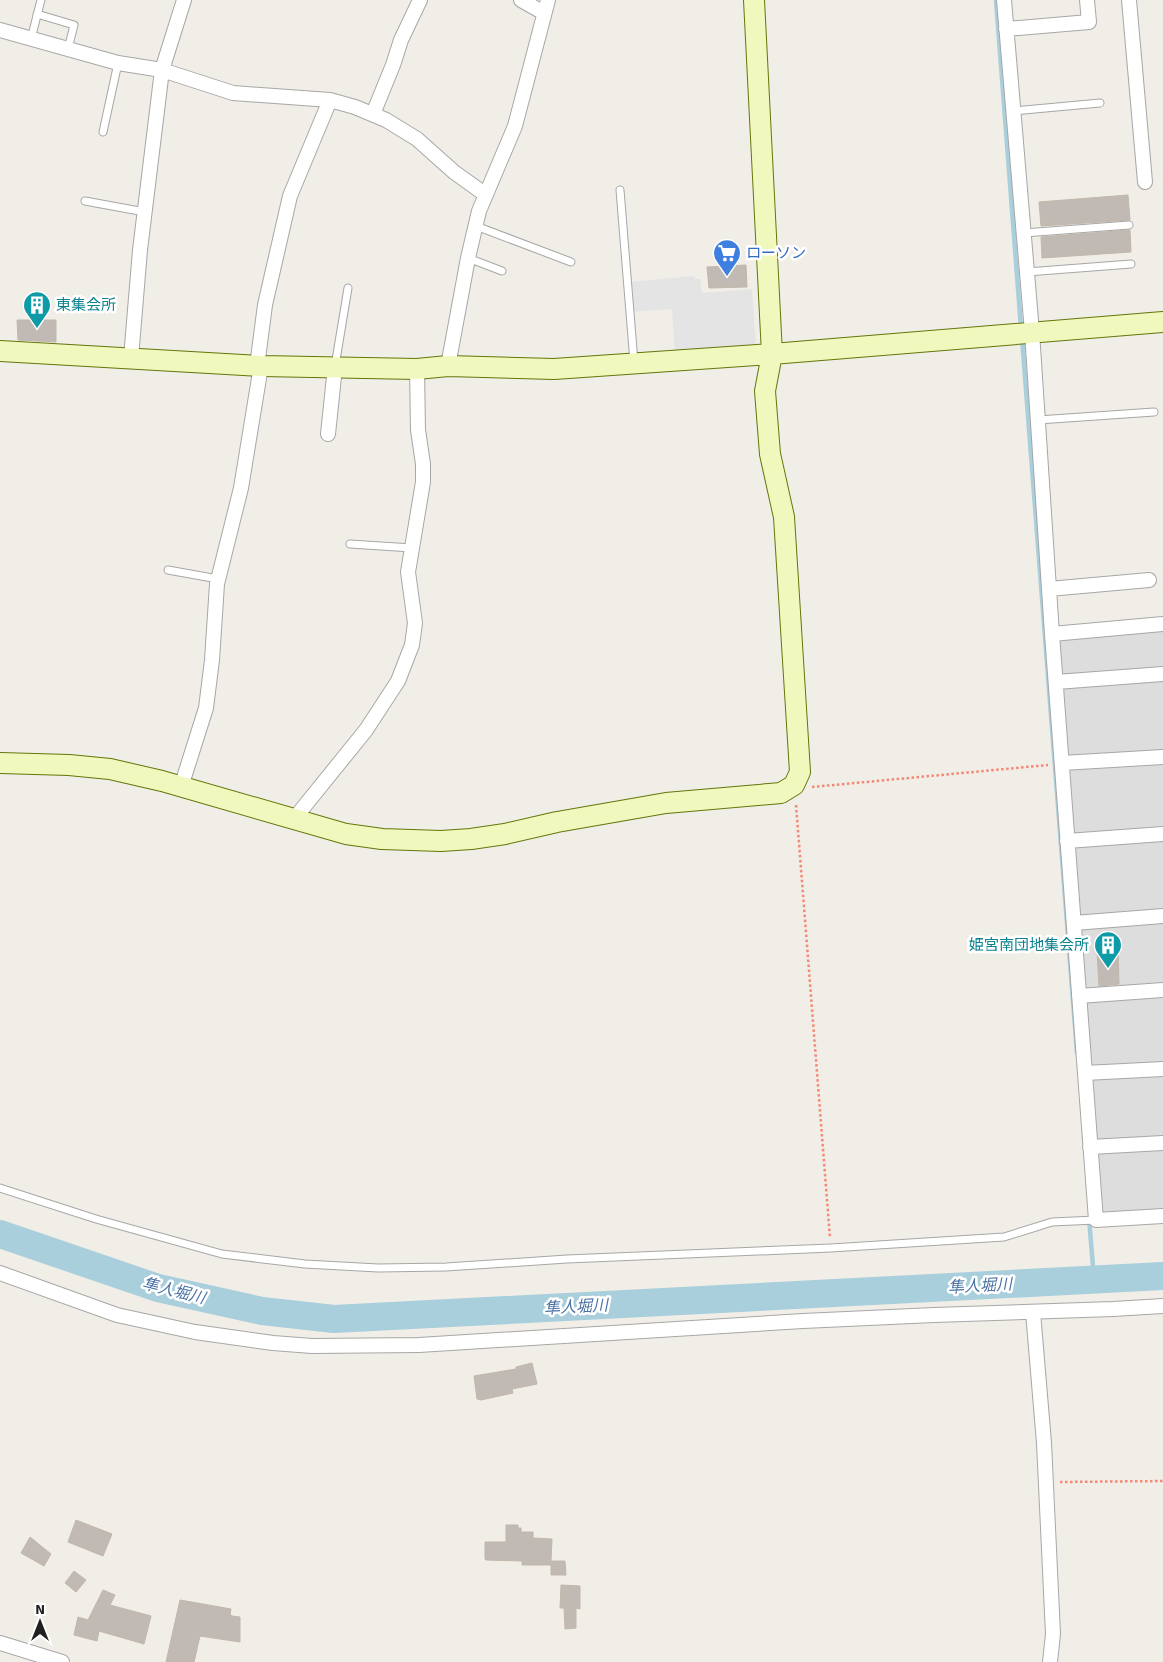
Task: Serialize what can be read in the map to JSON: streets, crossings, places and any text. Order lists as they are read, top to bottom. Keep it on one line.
{"water":["隼人堀川"],"places":{"supermarket":["ローソン"],"building":["東集会所","姫宮南団地集会所"]},"north":"top"}
